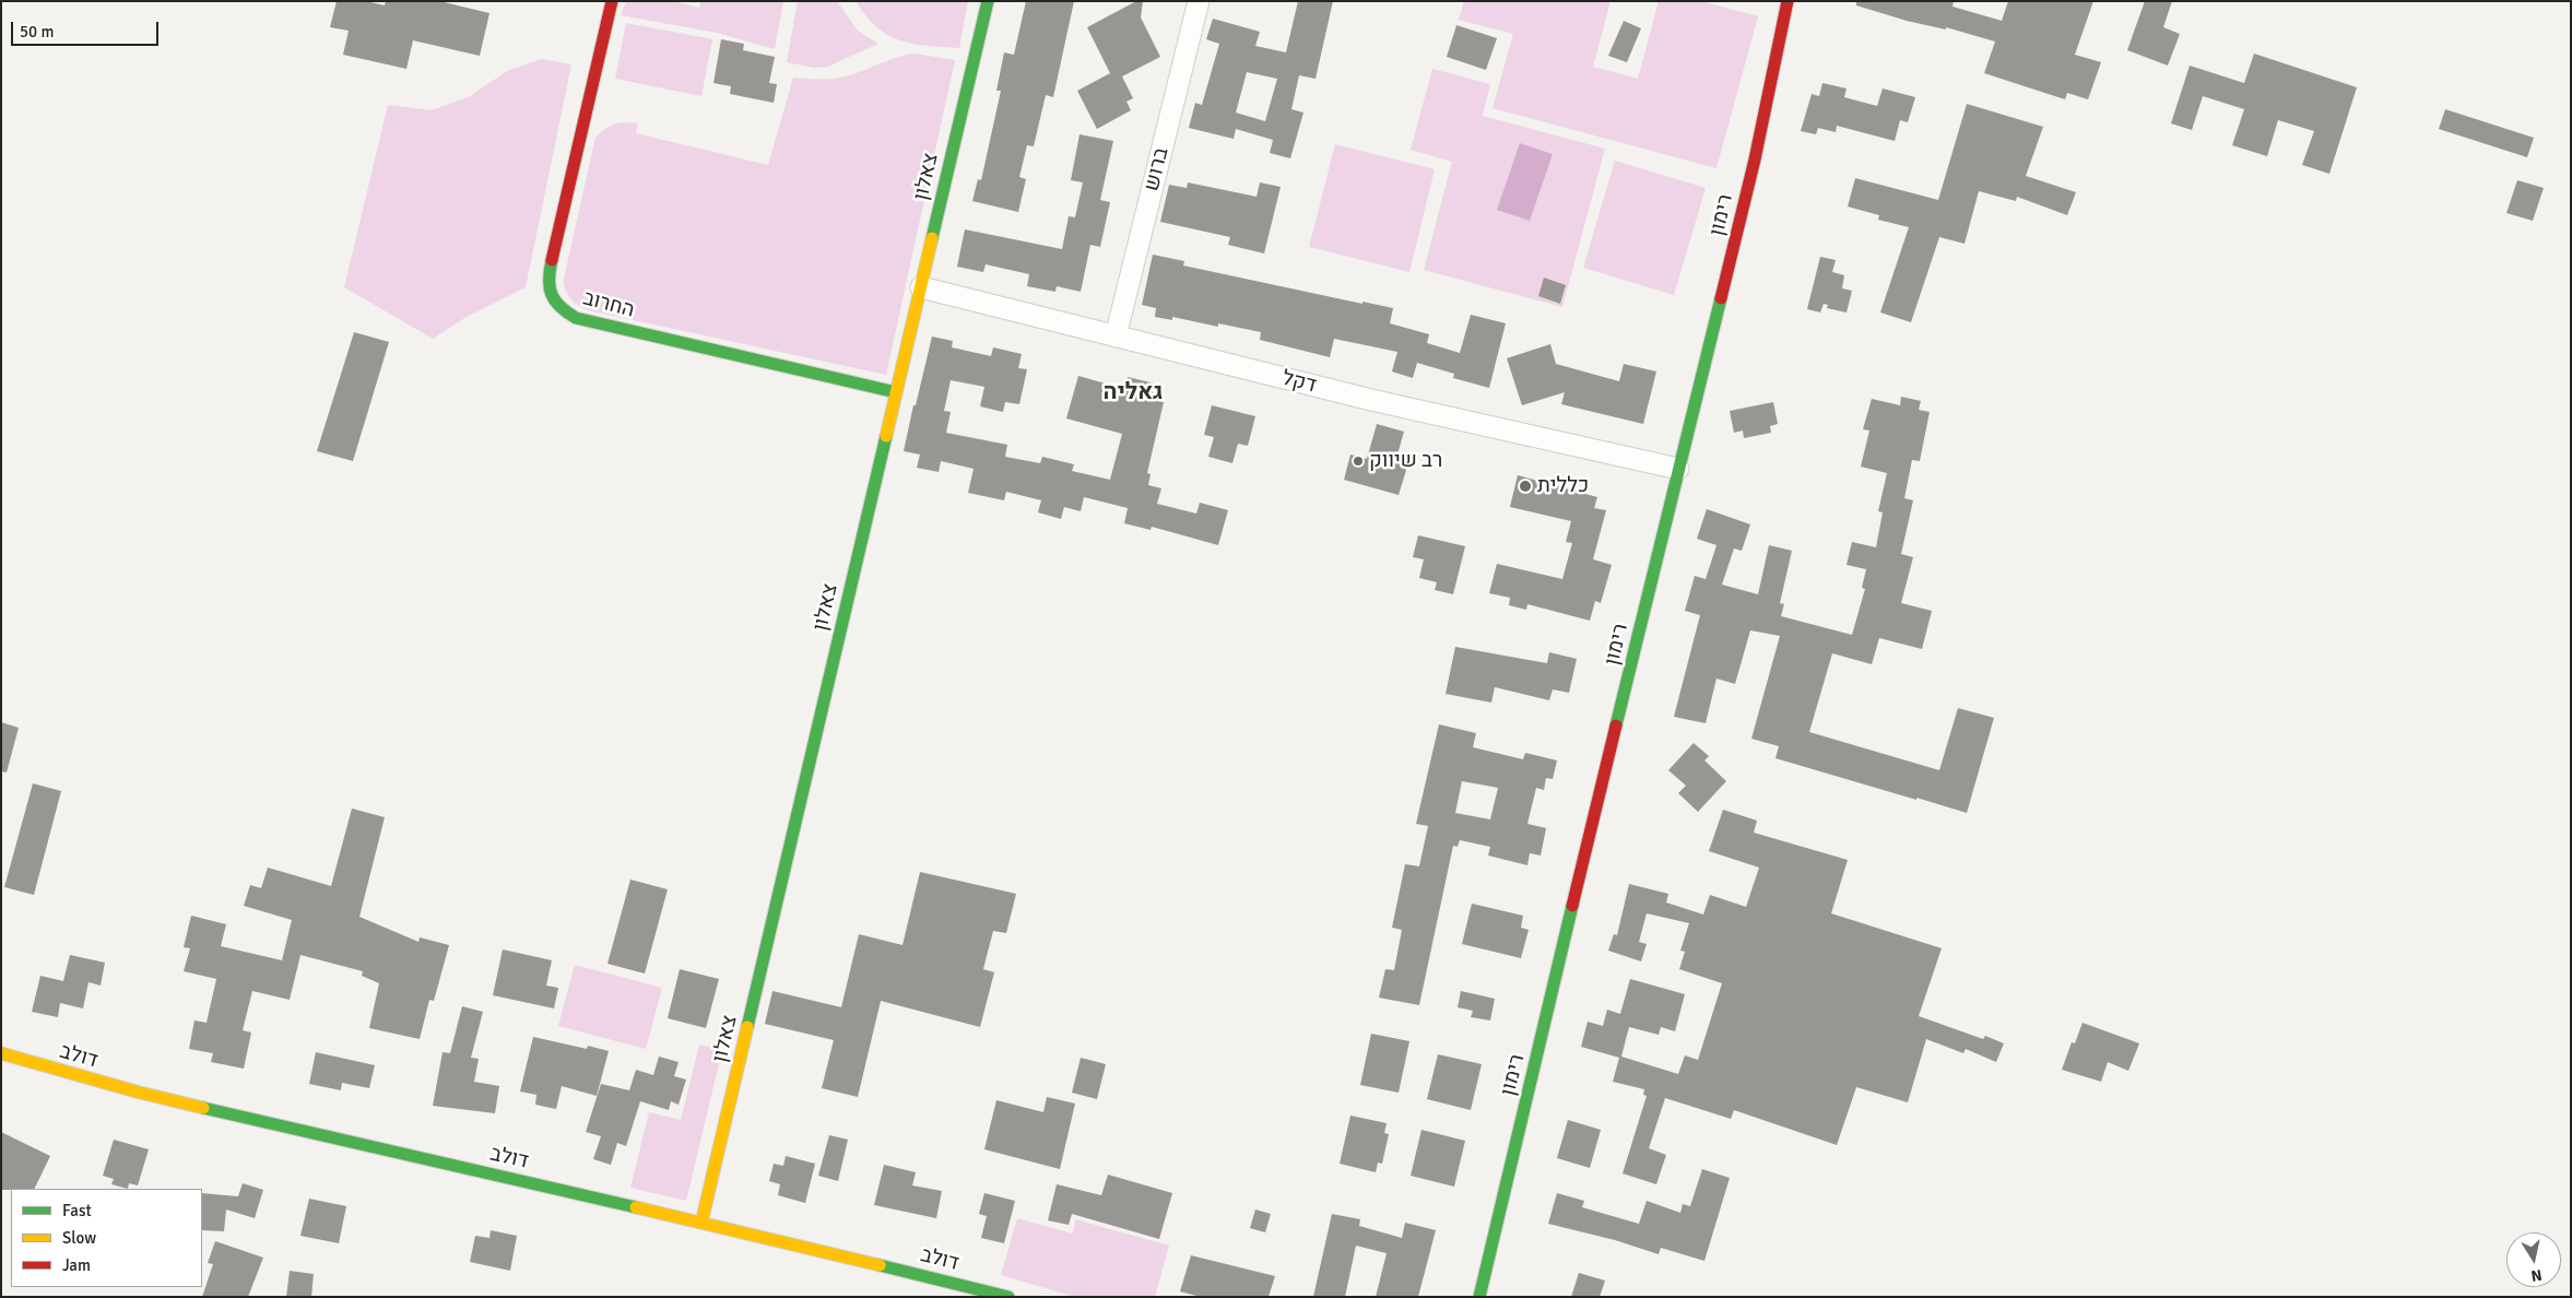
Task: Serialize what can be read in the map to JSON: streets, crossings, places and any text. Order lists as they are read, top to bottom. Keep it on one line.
{"streets":{"street":["ברוש","צאלון","רימון","החרוב","דקל","דולב"]},"crossings":[["ברוש","דקל"],["צאלון","החרוב"],["צאלון","דקל"],["צאלון","דולב"],["רימון","דקל"]],"districts":["גאליה"],"places":["רב שיווק","כללית"],"legend":["Fast","Slow","Jam"],"scale_bar":"50 m","north":"bottom"}
